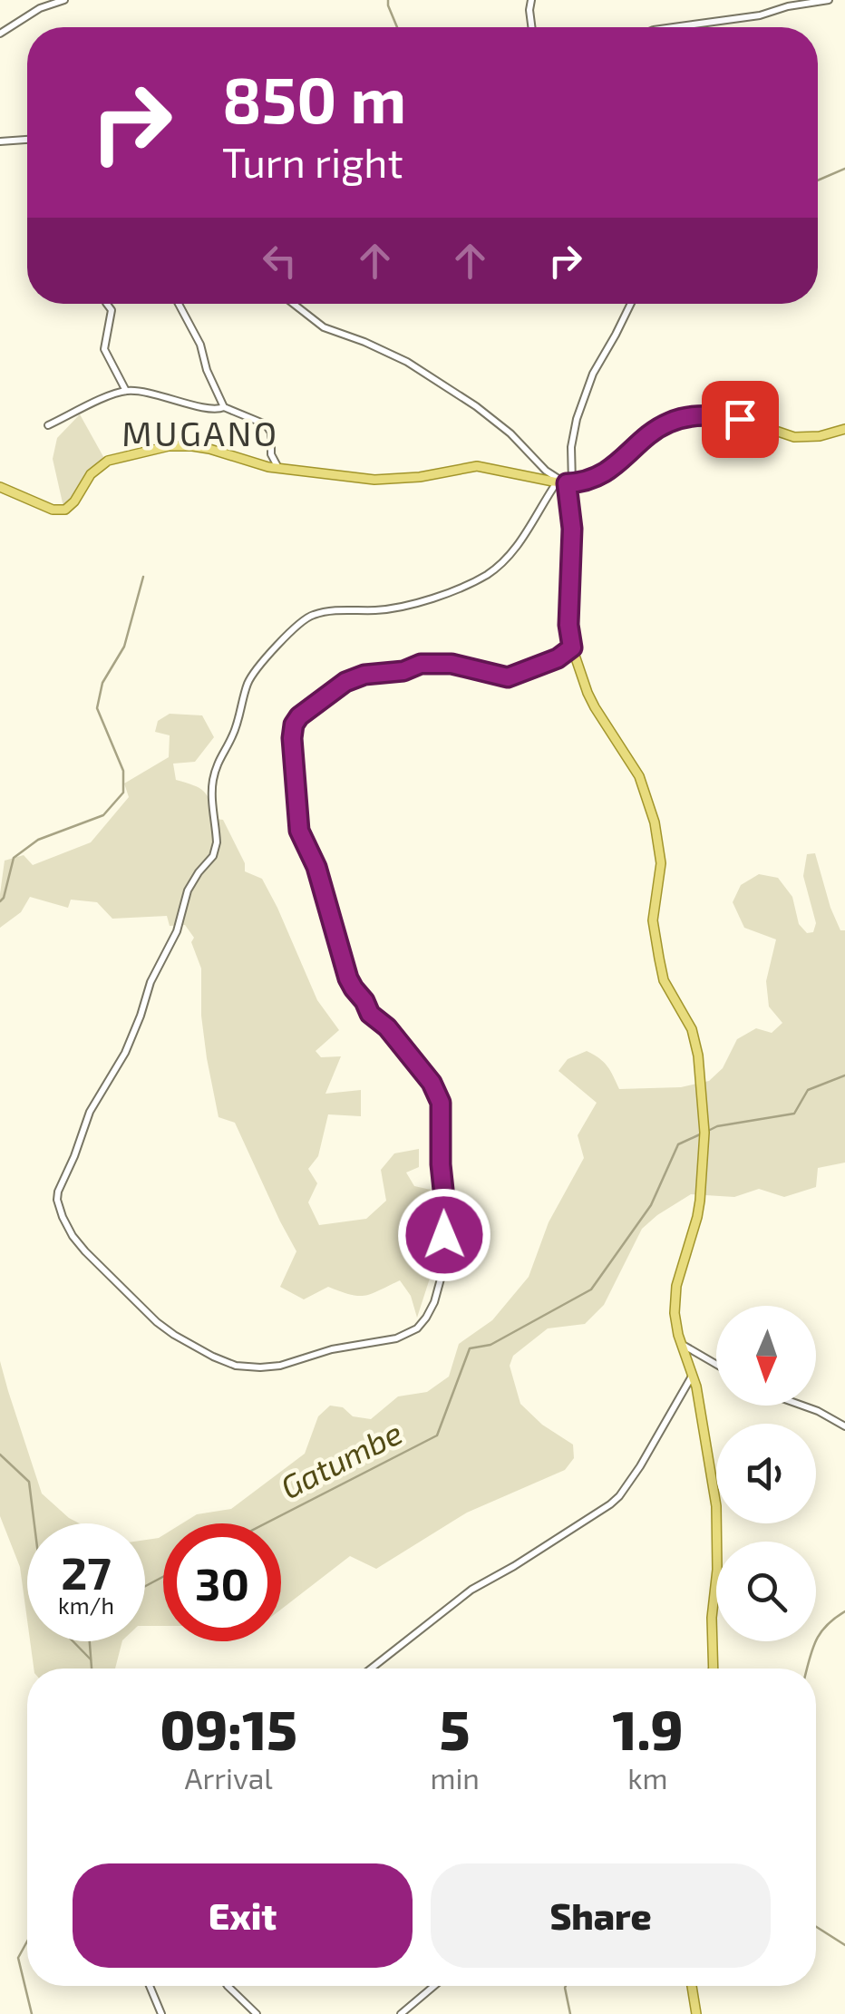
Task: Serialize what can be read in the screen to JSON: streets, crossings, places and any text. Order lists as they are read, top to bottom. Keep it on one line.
{"districts":["MUGANO"],"water":["Gatumbe"],"north":"bottom","page":{"turn":["850 m","Turn right"],"speed":"27 km/h","limit":"30","eta":["09:15","Arrival","5","min","1.9","km"],"buttons":["Exit","Share"]}}
